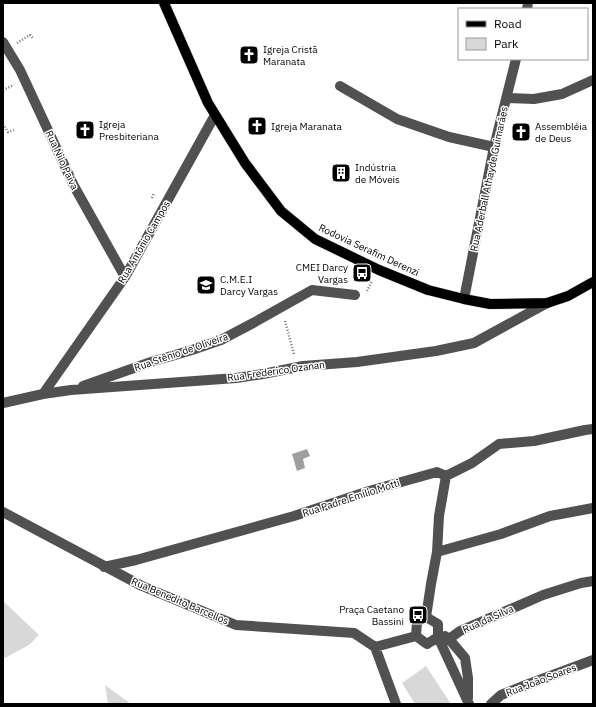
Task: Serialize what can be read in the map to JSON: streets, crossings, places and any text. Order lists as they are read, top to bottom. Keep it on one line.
{"streets":{"main road":["Rodovia Serafim Derenzi"],"street":["Rua Nilo Paiva","Rua Aderball Athayde Guimarães","Rua Antônio Campos","Rua Stênio de Oliveira","Rua Frederico Ozanan","Rua Padre Emílio Motti","Rua Benedito Barcellos","Rua da Silva","Rua João Soares"]},"crossings":[["Rua Nilo Paiva","Rua Antônio Campos"],["Rua Aderball Athayde Guimarães","Rodovia Serafim Derenzi"],["Rua Antônio Campos","Rodovia Serafim Derenzi"],["Rua Antônio Campos","Rua Frederico Ozanan"],["Rodovia Serafim Derenzi","Rua Frederico Ozanan"],["Rua Stênio de Oliveira","Rua Frederico Ozanan"],["Rua Padre Emílio Motti","Rua Benedito Barcellos"]],"places":{"church":["Igreja Cristã Maranata","Igreja Maranata","Igreja Presbiteriana","Assembléia de Deus"],"building":["Indústria de Móveis"],"bus stop":["CMEI Darcy Vargas","Praça Caetano Bassini"],"school or university":["C.M.E.I Darcy Vargas"]},"legend":["Road","Park"]}
